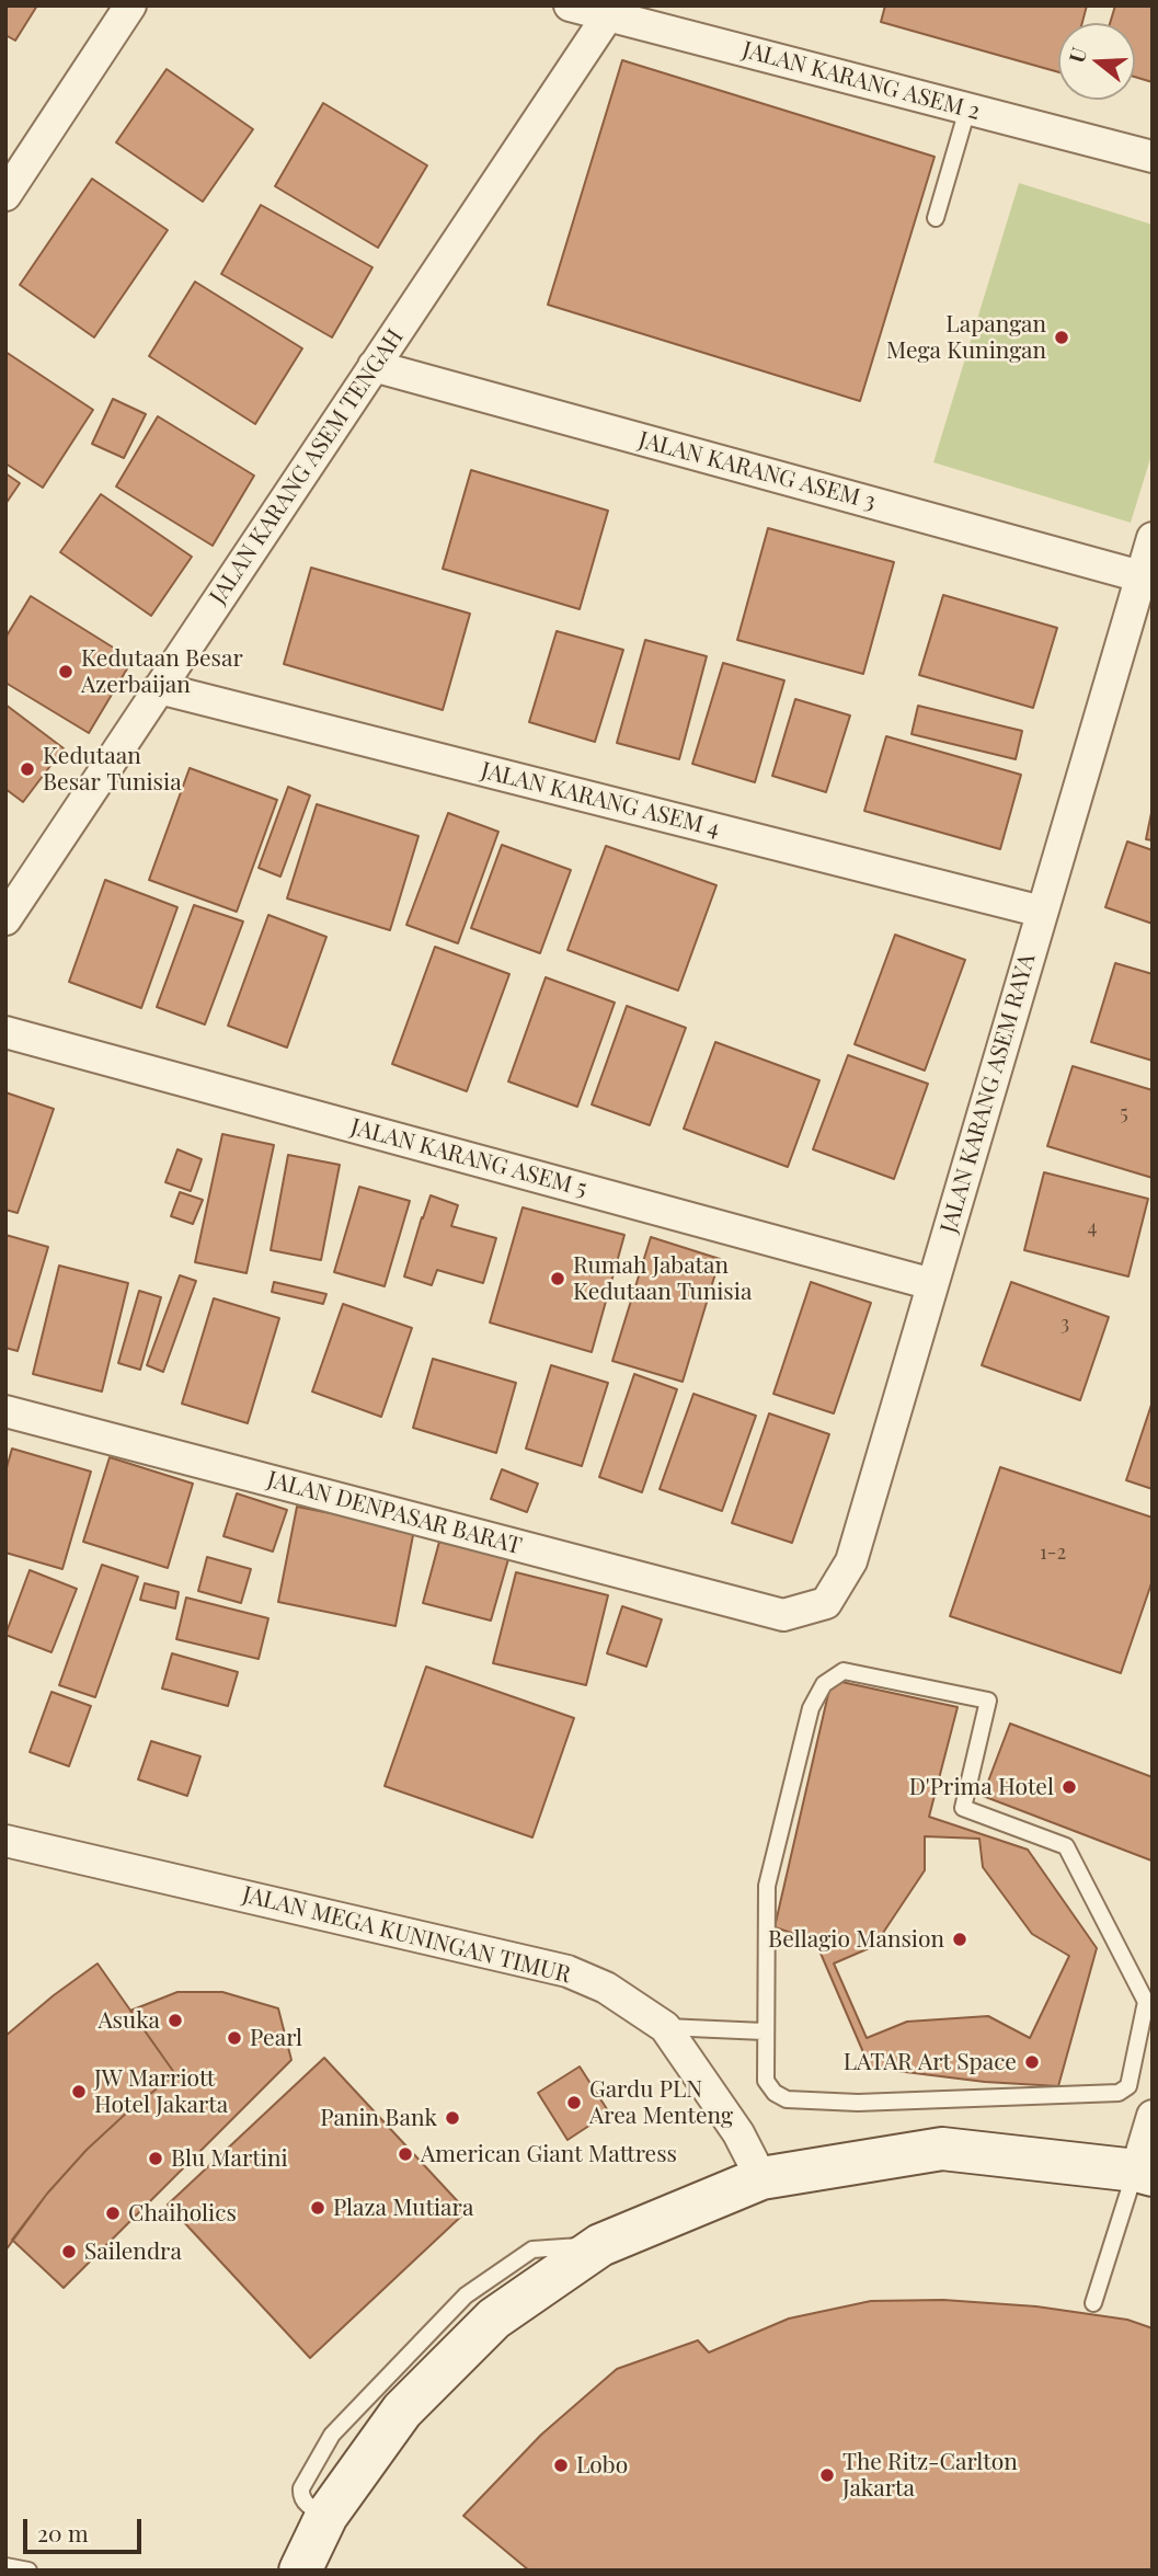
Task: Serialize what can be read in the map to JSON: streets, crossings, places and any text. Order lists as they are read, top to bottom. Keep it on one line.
{"streets":{"street":["JALAN KARANG ASEM 2","JALAN KARANG ASEM TENGAH","JALAN KARANG ASEM 3","JALAN KARANG ASEM 4","JALAN KARANG ASEM RAYA","JALAN KARANG ASEM 5","JALAN DENPASAR BARAT","JALAN MEGA KUNINGAN TIMUR"]},"crossings":[["JALAN KARANG ASEM 2","JALAN KARANG ASEM TENGAH"],["JALAN KARANG ASEM TENGAH","JALAN KARANG ASEM 3"],["JALAN KARANG ASEM TENGAH","JALAN KARANG ASEM 4"],["JALAN KARANG ASEM 3","JALAN KARANG ASEM RAYA"],["JALAN KARANG ASEM 4","JALAN KARANG ASEM RAYA"],["JALAN KARANG ASEM RAYA","JALAN KARANG ASEM 5"],["JALAN KARANG ASEM RAYA","JALAN DENPASAR BARAT"]],"places":["Lapangan Mega Kuningan","Kedutaan Besar Azerbaijan","Kedutaan Besar Tunisia","Rumah Jabatan Kedutaan Tunisia","D'Prima Hotel","Bellagio Mansion","Asuka","Pearl","LATAR Art Space","JW Marriott Hotel Jakarta","Gardu PLN Area Menteng","Panin Bank","American Giant Mattress","Blu Martini","Plaza Mutiara","Chaiholics","Sailendra","Lobo","The Ritz-Carlton Jakarta"],"house_numbers":["5","4","3","1-2"],"scale_bar":"20 m","north":"left"}
